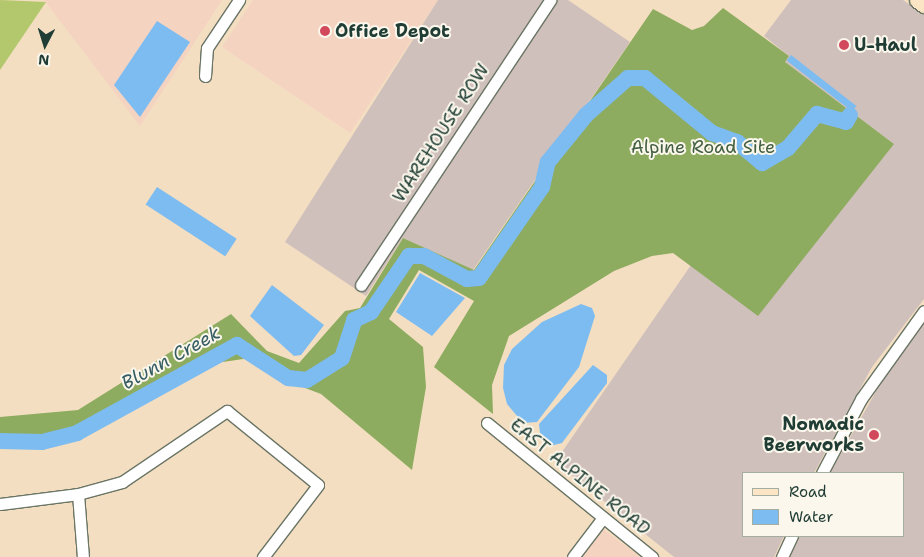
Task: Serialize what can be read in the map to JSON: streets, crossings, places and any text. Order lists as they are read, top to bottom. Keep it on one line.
{"streets":{"street":["WAREHOUSE ROW","EAST ALPINE ROAD"]},"water":["Blunn Creek"],"parks":["Alpine Road Site"],"places":["Office Depot","U-Haul","Nomadic Beerworks"],"legend":["Road","Water"],"north":"bottom"}
